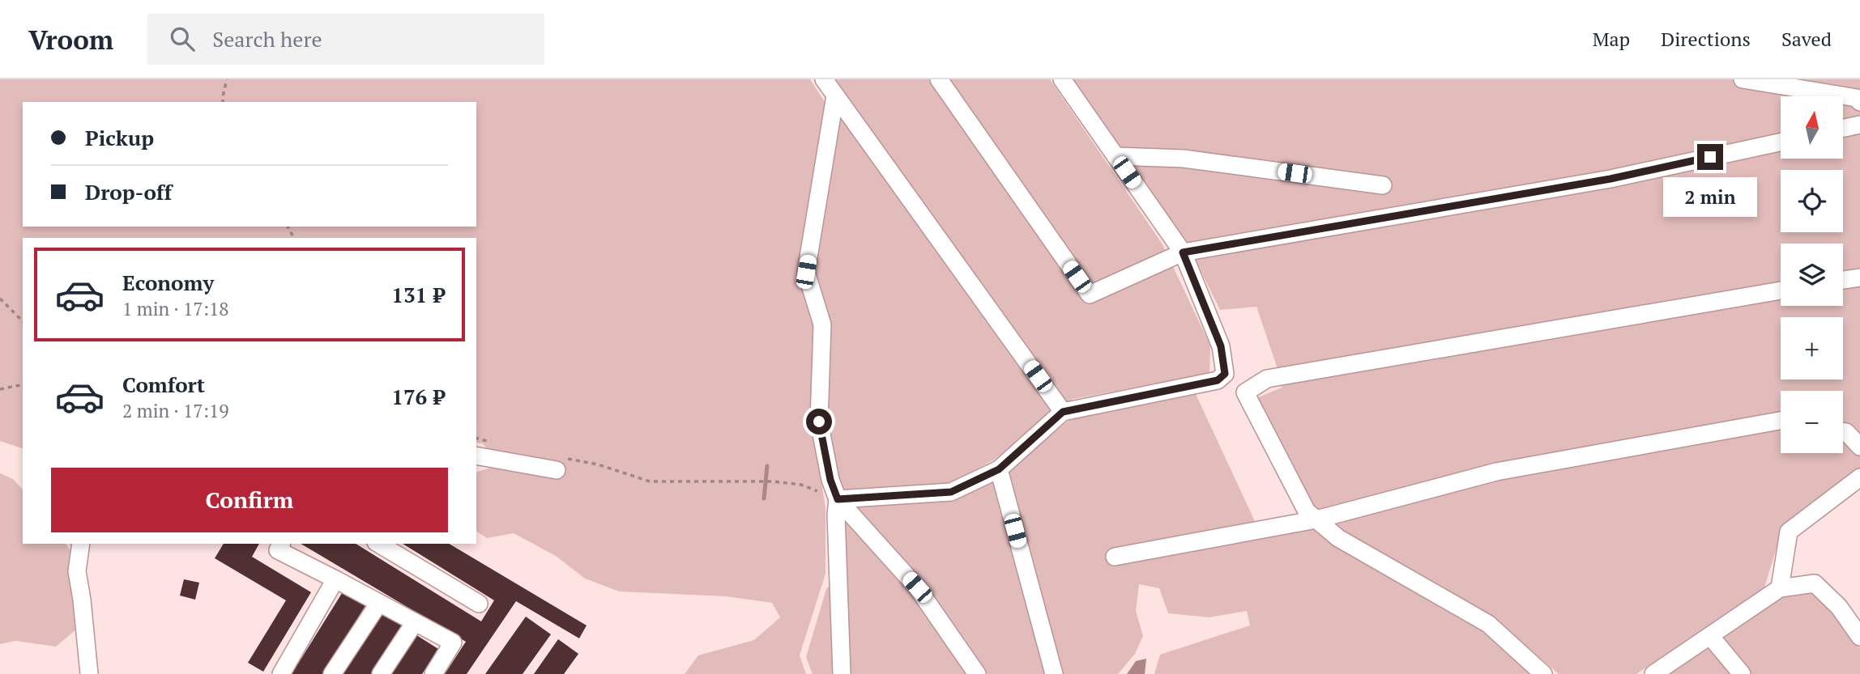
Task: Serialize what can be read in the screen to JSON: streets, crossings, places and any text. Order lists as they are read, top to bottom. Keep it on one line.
{"north":"top","page":{"header":"Vroom","search":"Search here","nav":["Map","Directions","Saved"],"map_buttons":["+","−"],"banner":["Pickup","Drop-off"],"bubble":"2 min","list":[{"name":"Economy","note":"1 min · 17:18","value":"131 ₽"},{"name":"Comfort","note":"2 min · 17:19","value":"176 ₽"}],"buttons":"Confirm"}}
